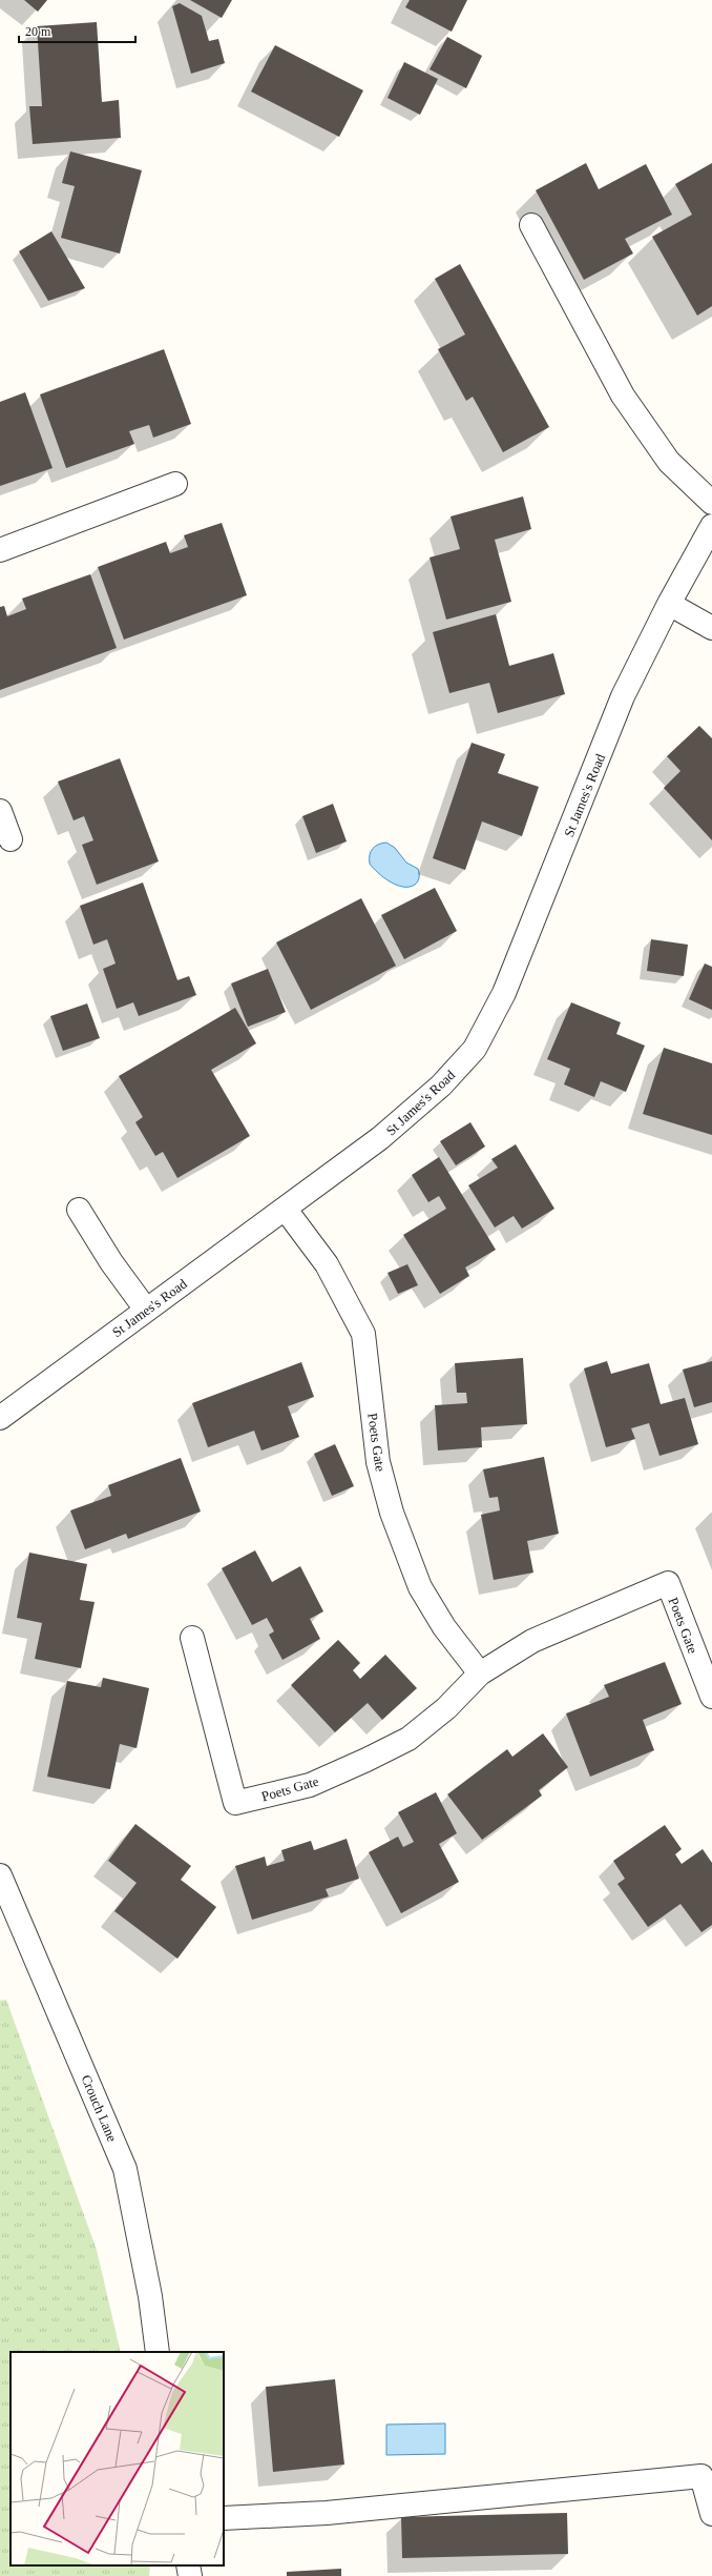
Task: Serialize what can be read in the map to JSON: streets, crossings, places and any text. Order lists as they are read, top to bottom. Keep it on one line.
{"streets":{"street":["St James's Road","Poets Gate","Crouch Lane"]},"crossings":[["St James's Road","Poets Gate"]],"scale_bar":"20 m"}
